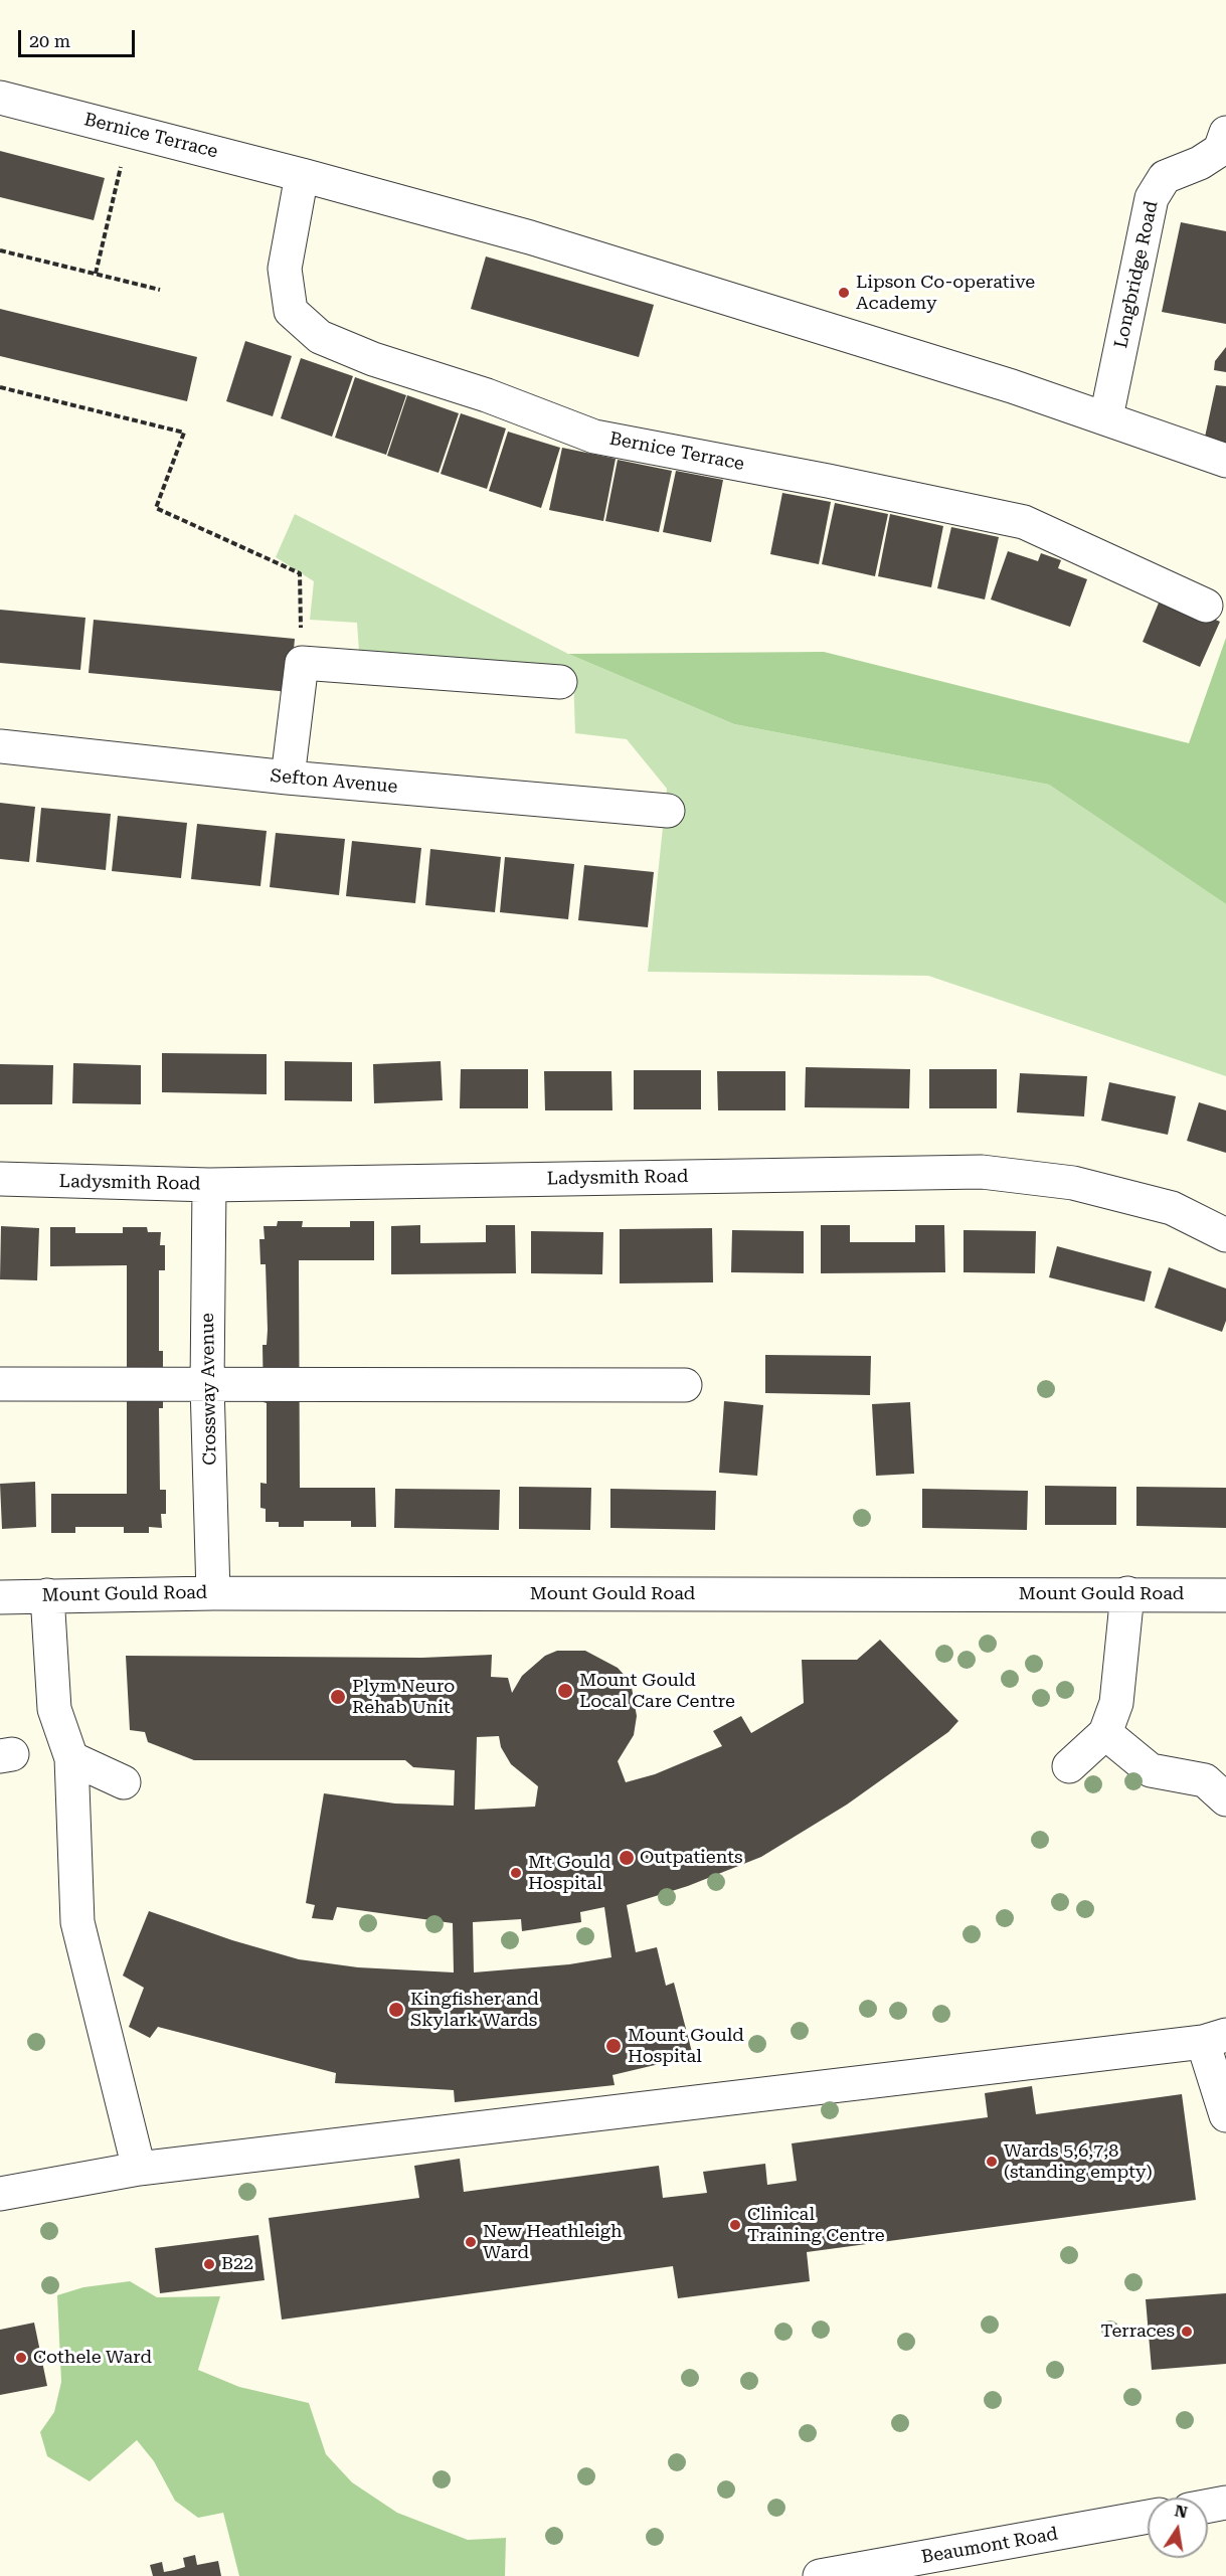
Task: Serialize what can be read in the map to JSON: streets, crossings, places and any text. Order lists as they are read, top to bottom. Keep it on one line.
{"streets":{"street":["Bernice Terrace","Longbridge Road","Sefton Avenue","Ladysmith Road","Crossway Avenue","Mount Gould Road","Beaumont Road"]},"crossings":[["Bernice Terrace","Longbridge Road"],["Ladysmith Road","Crossway Avenue"],["Crossway Avenue","Mount Gould Road"]],"places":["Lipson Co-operative Academy","Mount Gould Local Care Centre","Plym Neuro Rehab Unit","Outpatients","Mt Gould Hospital","Kingfisher and Skylark Wards","Mount Gould Hospital","Wards 5,6,7,8 (standing empty)","Clinical Training Centre","New Heathleigh Ward","B22","Terraces","Cothele Ward"],"scale_bar":"20 m","north":"top"}
